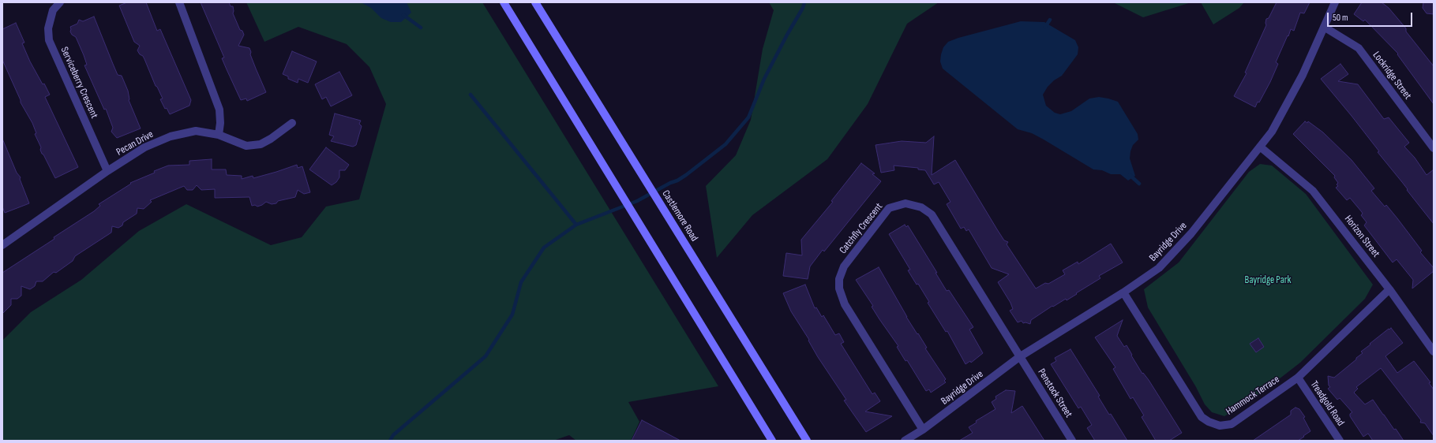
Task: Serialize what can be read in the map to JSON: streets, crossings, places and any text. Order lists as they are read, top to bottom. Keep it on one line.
{"streets":{"main road":["Castlemore Road"],"street":["Lockridge Street","Serviceberry Crescent","Pecan Drive","Catchfly Crescent","Horizon Street","Bayridge Drive","Penstock Street","Hammock Terrace","Treadgold Road"]},"crossings":[["Lockridge Street","Bayridge Drive"],["Serviceberry Crescent","Pecan Drive"],["Catchfly Crescent","Bayridge Drive"],["Catchfly Crescent","Penstock Street"],["Horizon Street","Bayridge Drive"],["Horizon Street","Hammock Terrace"],["Bayridge Drive","Penstock Street"],["Bayridge Drive","Hammock Terrace"],["Hammock Terrace","Treadgold Road"]],"parks":["Bayridge Park"],"scale_bar":"50 m"}
